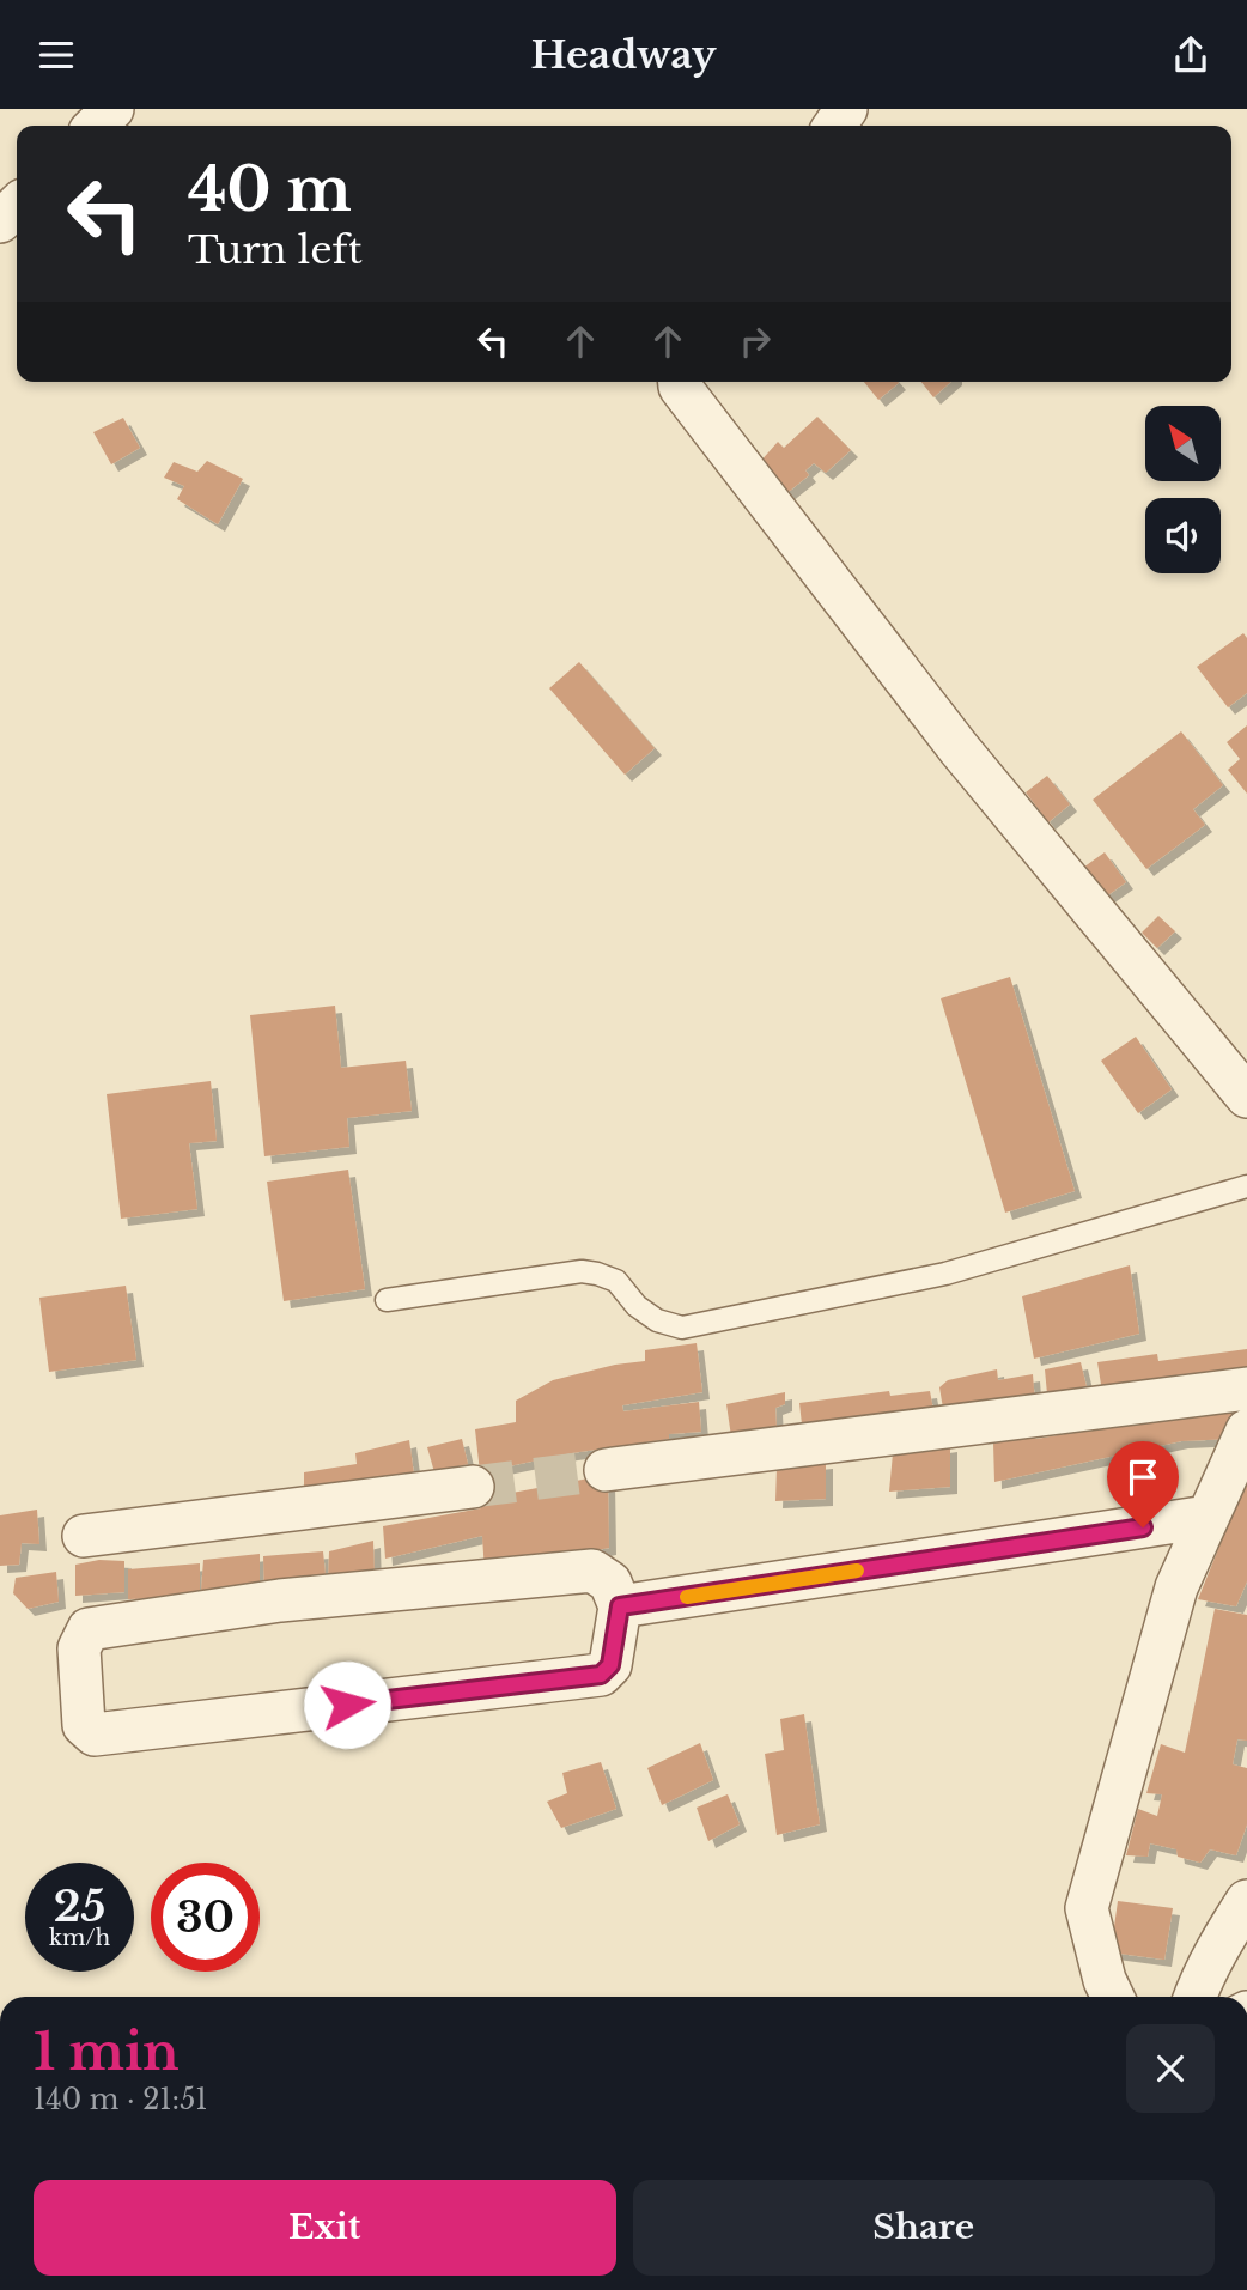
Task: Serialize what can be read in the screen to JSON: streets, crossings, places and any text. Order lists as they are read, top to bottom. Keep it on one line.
{"north":"top left","page":{"header":"Headway","turn":["40 m","Turn left"],"speed":"25 km/h","limit":"30","heading":["1 min","140 m · 21:51"],"buttons":["Exit","Share"]}}
